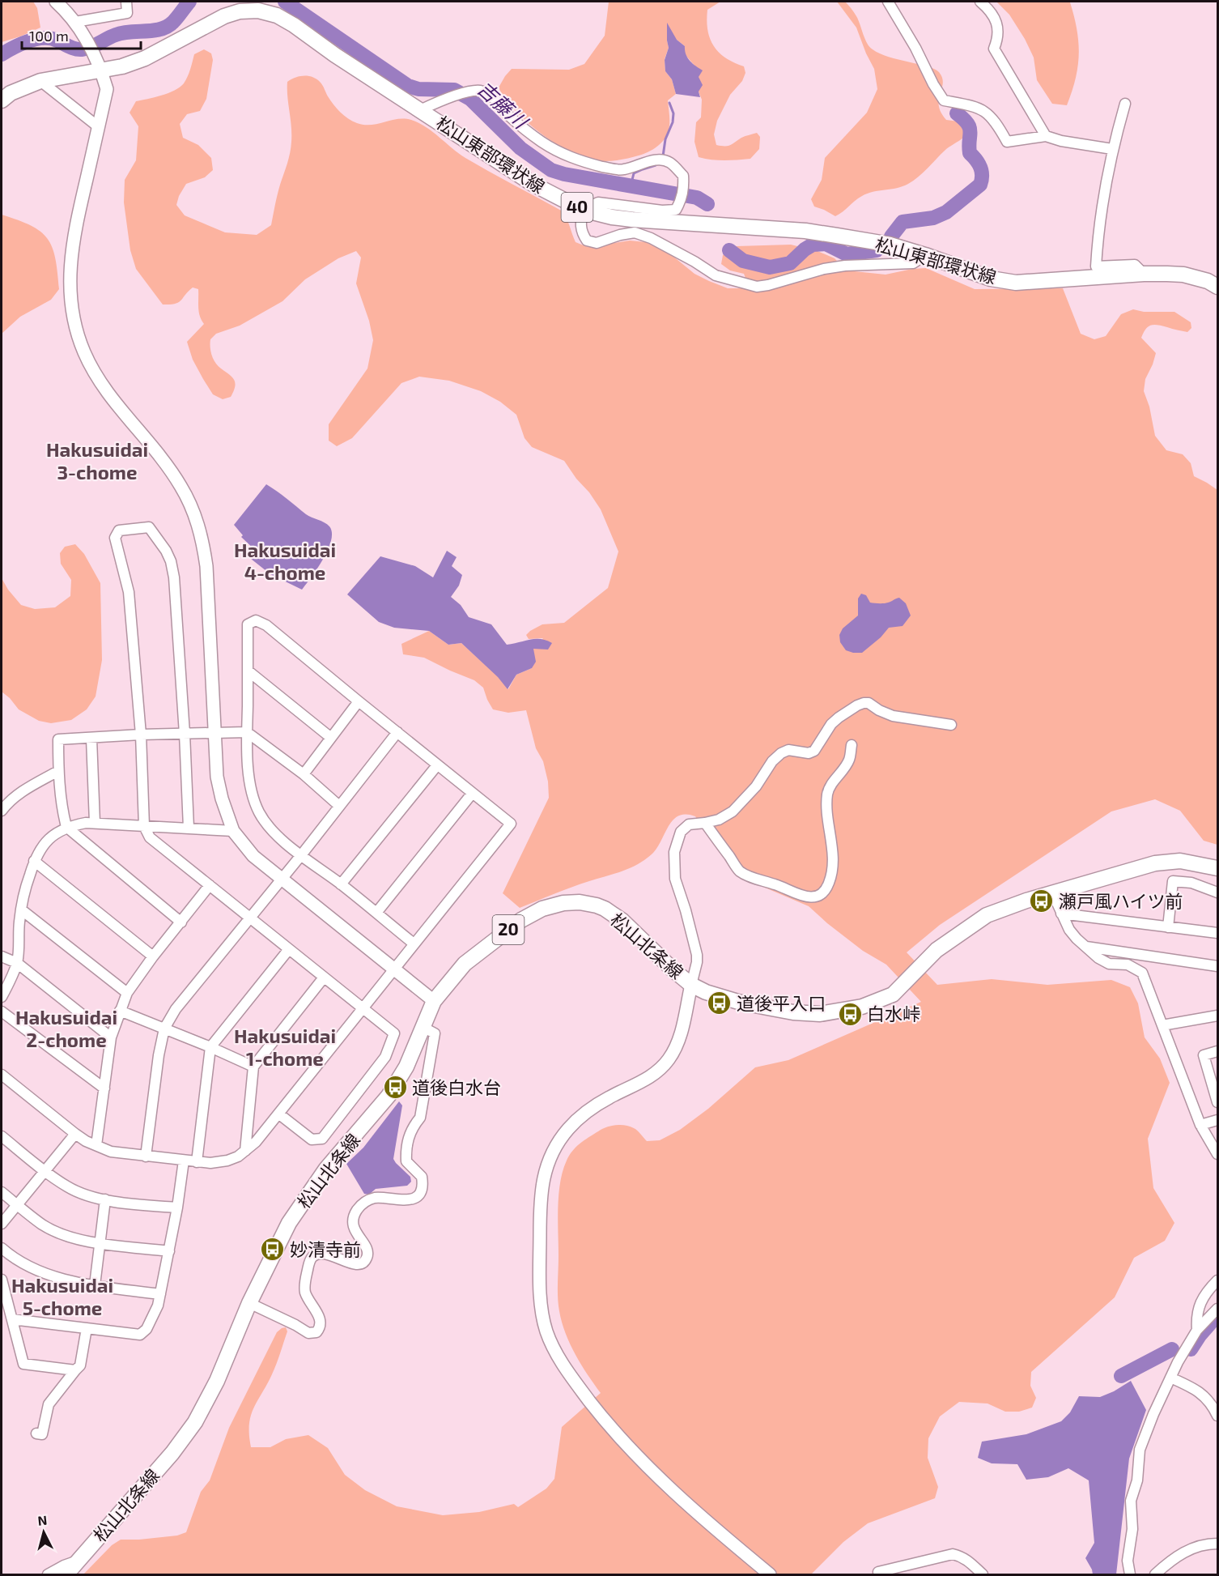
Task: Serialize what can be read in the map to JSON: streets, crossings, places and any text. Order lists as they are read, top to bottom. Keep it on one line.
{"streets":{"main road":["松山東部環状線","40","20","松山北条線"]},"districts":["Hakusuidai 3-chome","Hakusuidai 4-chome","Hakusuidai 2-chome","Hakusuidai 1-chome","Hakusuidai 5-chome"],"water":["吉藤川"],"places":{"bus stop":["瀬戸風ハイツ前","道後平入口","白水峠","道後白水台","妙清寺前"]},"scale_bar":"100 m","north":"top"}
